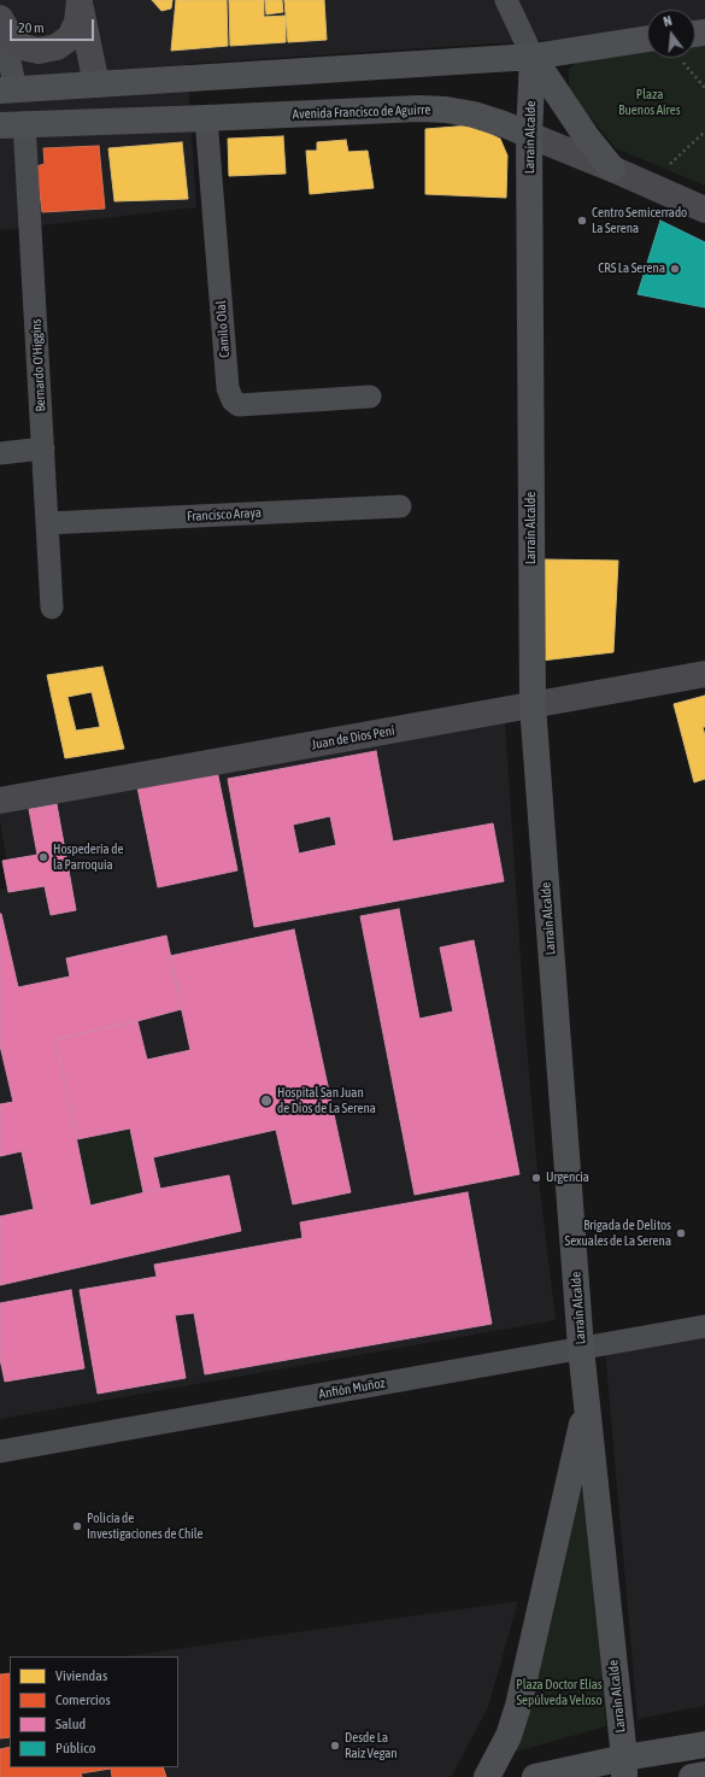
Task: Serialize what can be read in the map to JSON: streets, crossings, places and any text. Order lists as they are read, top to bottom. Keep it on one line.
{"streets":{"main road":["Avenida Francisco de Aguirre","Larraín Alcalde","Juan de Dios Pení"],"street":["Camilo Olal","Bernardo O'Higgins","Francisco Araya","Anfión Muñoz"]},"crossings":[["Avenida Francisco de Aguirre","Larraín Alcalde"],["Avenida Francisco de Aguirre","Camilo Olal"],["Avenida Francisco de Aguirre","Bernardo O'Higgins"],["Larraín Alcalde","Juan de Dios Pení"],["Larraín Alcalde","Anfión Muñoz"],["Bernardo O'Higgins","Francisco Araya"]],"parks":["Plaza Buenos Aires","Plaza Doctor Elías Sepúlveda Veloso"],"places":["Centro Semicerrado La Serena","CRS La Serena","Hospedería de la Parroquia","Hospital San Juan de Dios de La Serena","Urgencia","Brigada de Delitos Sexuales de La Serena","Policía de Investigaciones de Chile","Desde La Raiz Vegan"],"legend":["Viviendas","Comercios","Salud","Público"],"scale_bar":"20 m","north":"top"}
